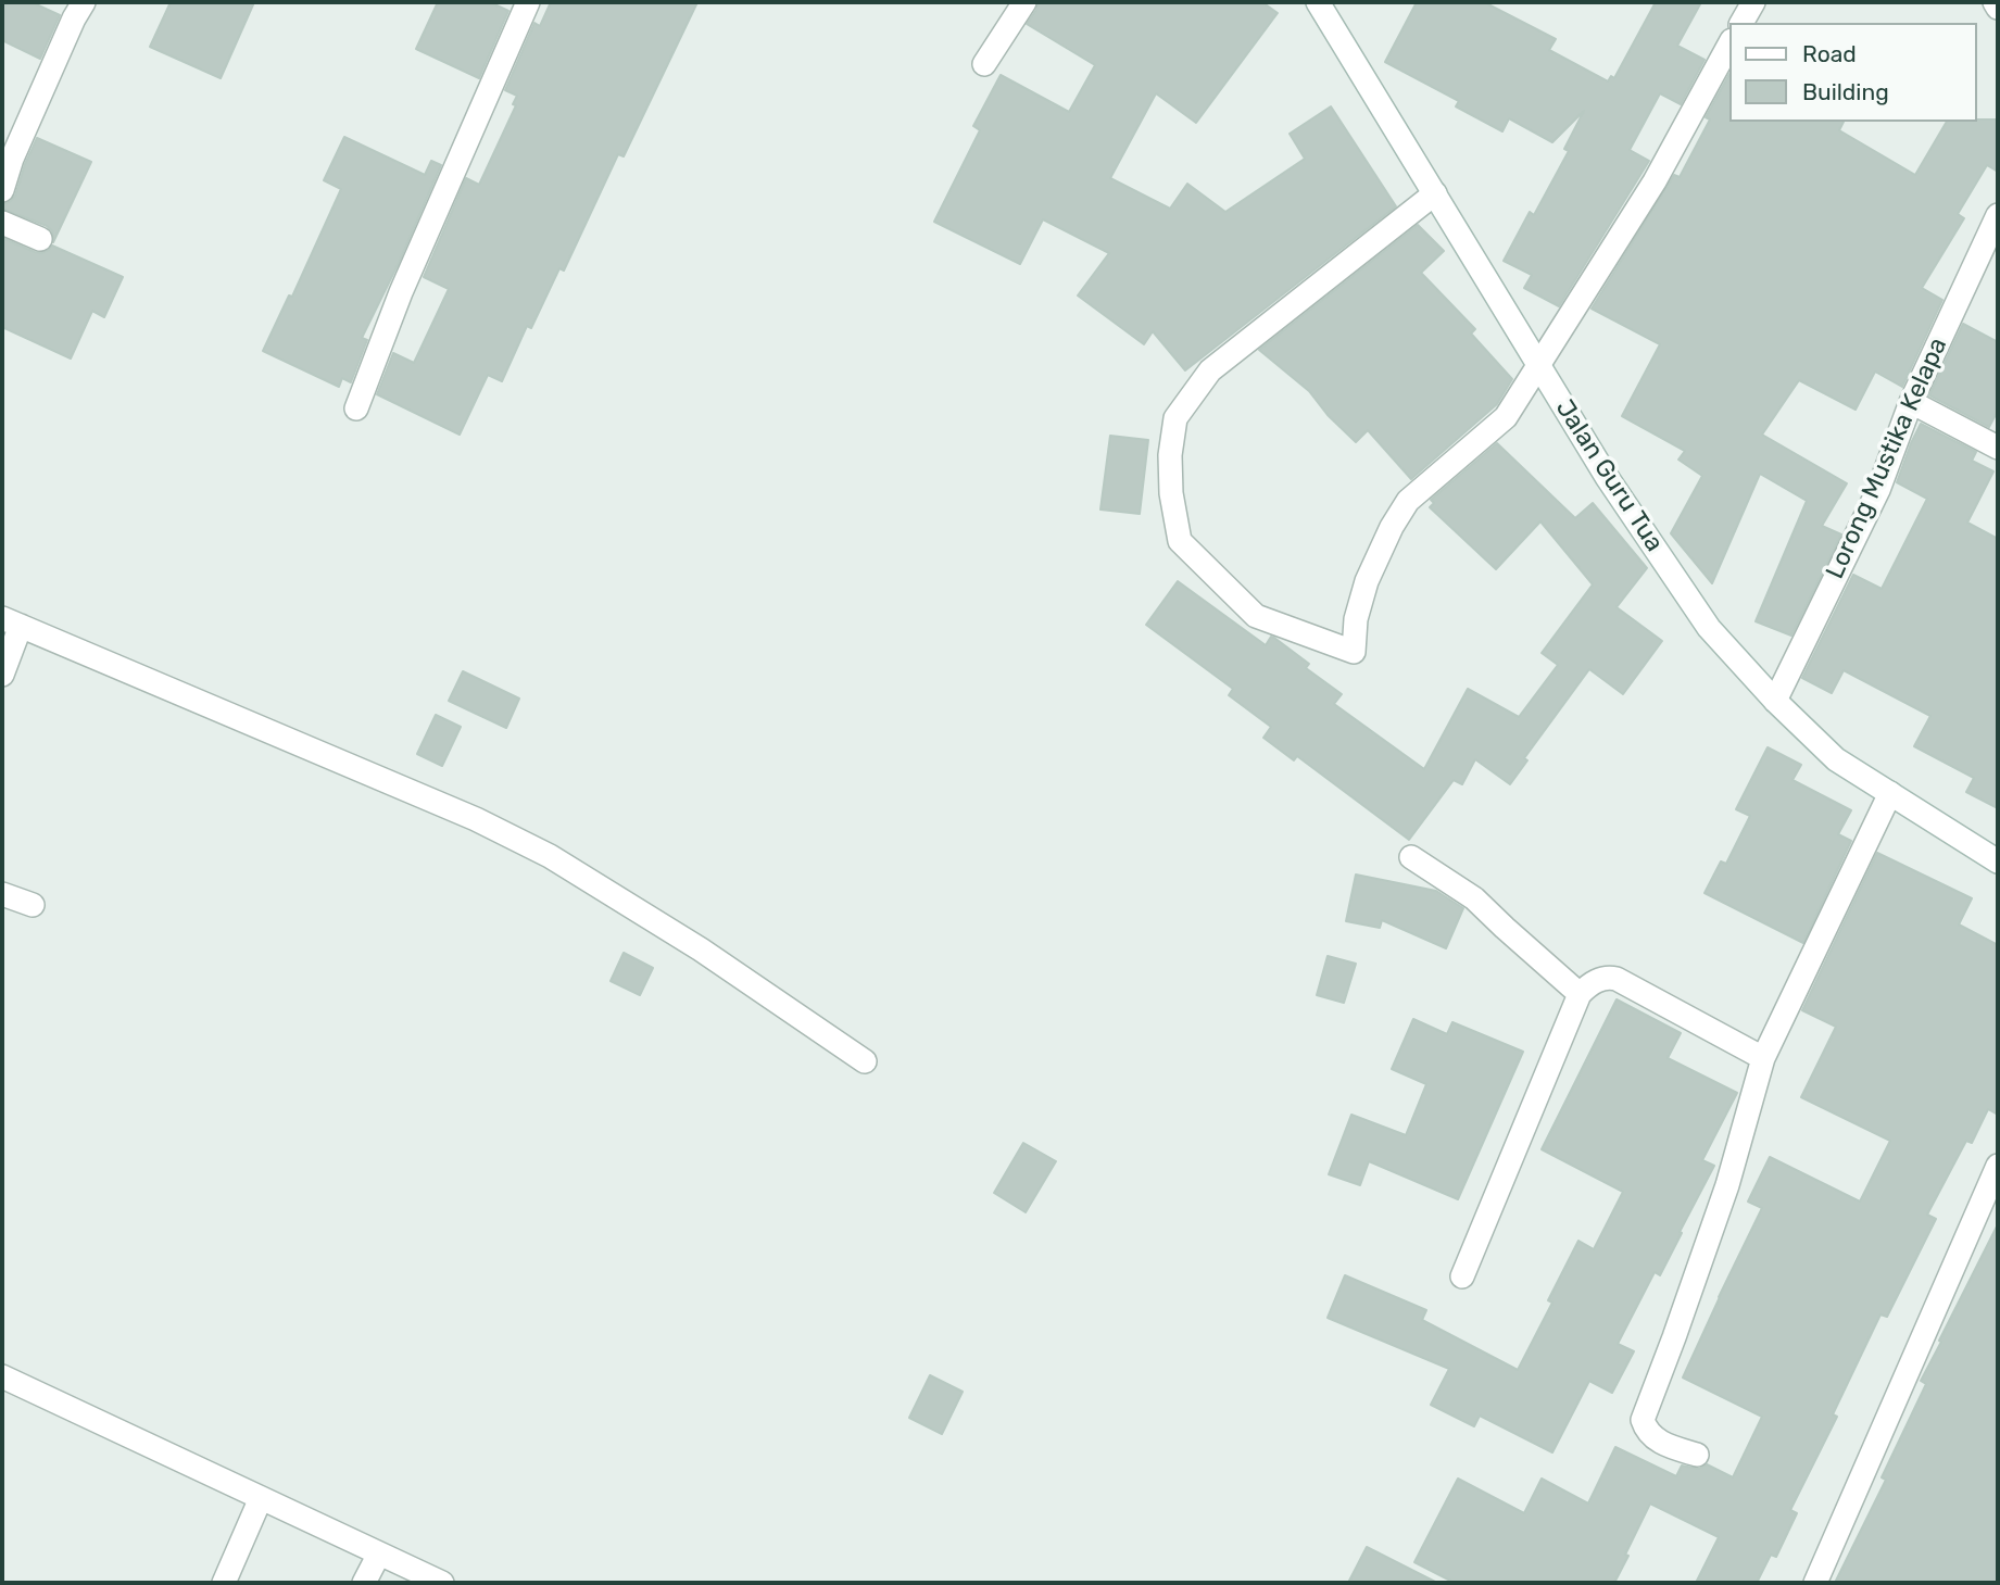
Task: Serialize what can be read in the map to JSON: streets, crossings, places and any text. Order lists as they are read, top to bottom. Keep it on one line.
{"streets":{"street":["Lorong Mustika Kelapa","Jalan Guru Tua"]},"crossings":[["Lorong Mustika Kelapa","Jalan Guru Tua"]],"legend":["Road","Building"]}
